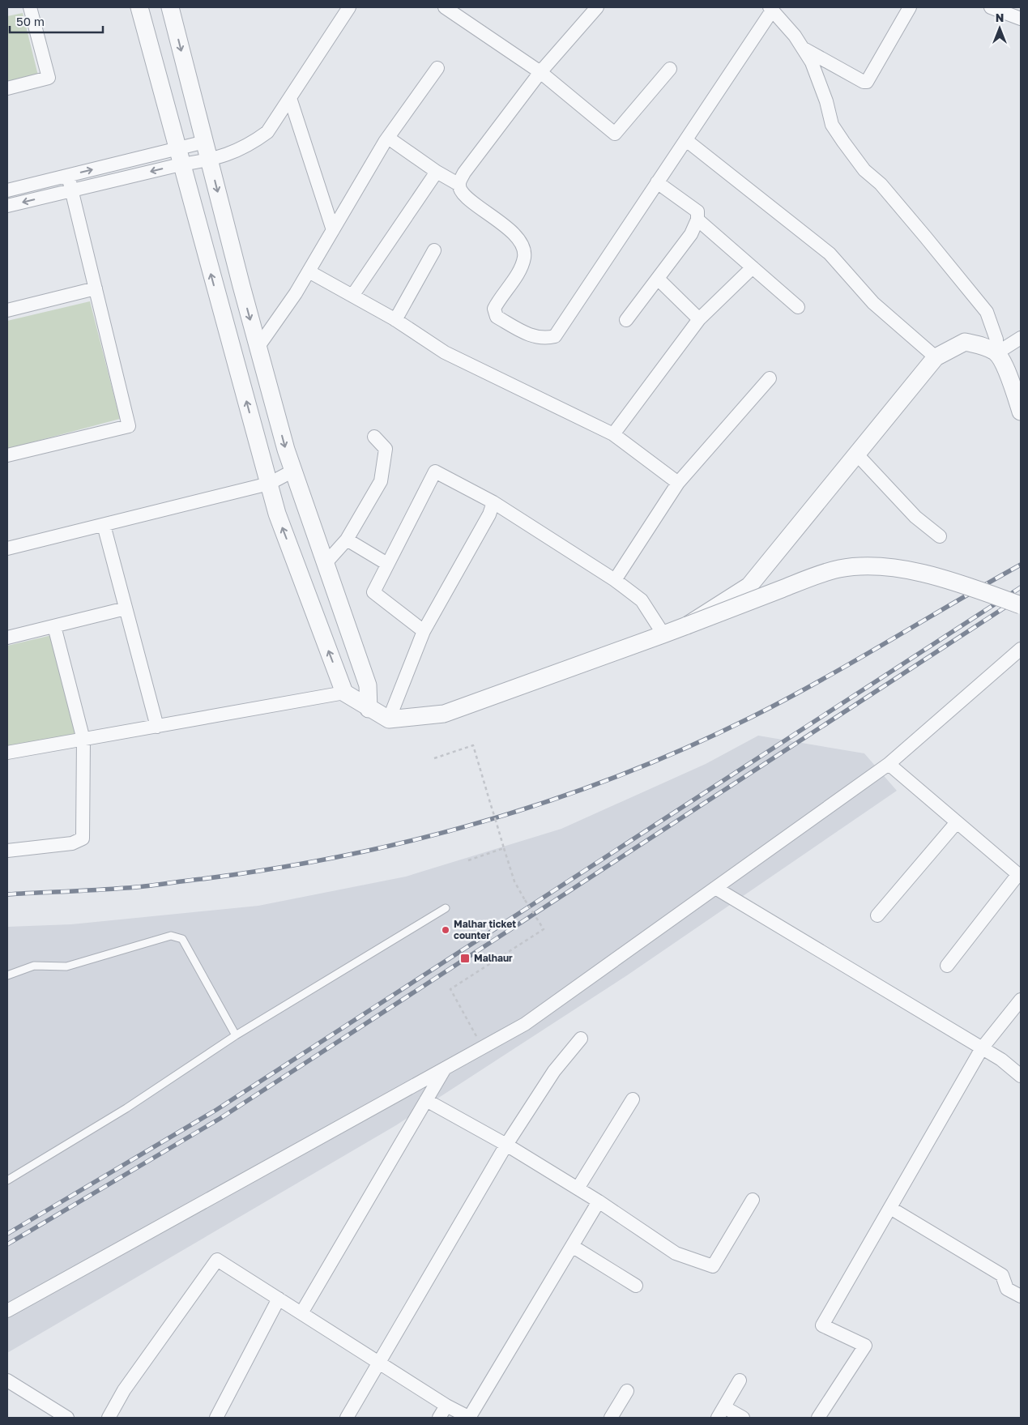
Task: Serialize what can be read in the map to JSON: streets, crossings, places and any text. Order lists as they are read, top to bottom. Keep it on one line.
{"places":{"other":["Malhar ticket counter"],"transit":["Malhaur"]},"scale_bar":"50 m","north":"top"}
